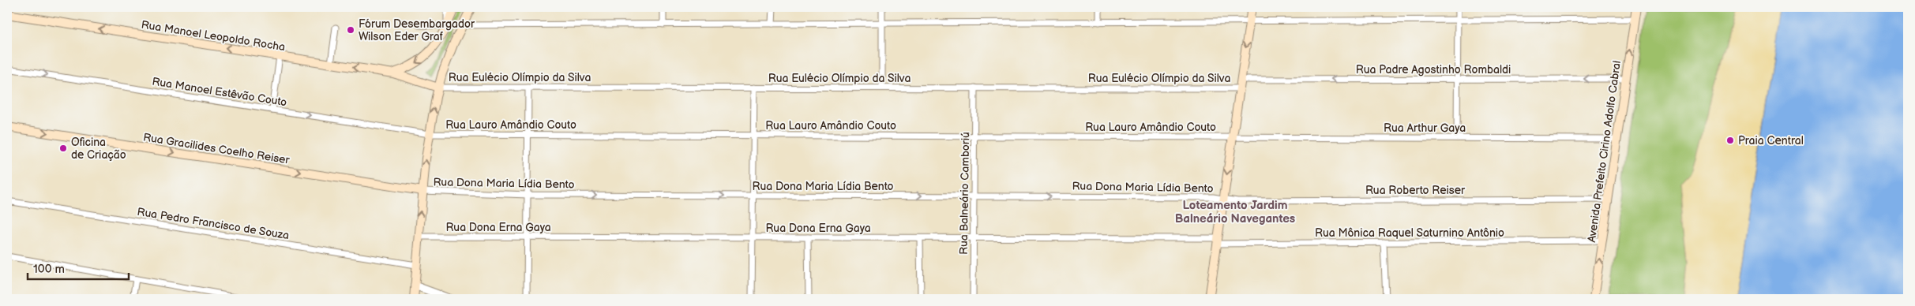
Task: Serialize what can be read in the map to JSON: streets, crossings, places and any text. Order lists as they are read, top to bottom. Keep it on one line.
{"streets":{"main road":["Rua Manoel Leopoldo Rocha","Rua Gracilides Coelho Reiser","Avenida Prefeito Cirino Adolfo Cabral"],"street":["Rua Padre Agostinho Rombaldi","Rua Eulécio Olímpio da Silva","Rua Manoel Estêvão Couto","Rua Lauro Amândio Couto","Rua Arthur Gaya","Rua Dona Maria Lídia Bento","Rua Roberto Reiser","Rua Balneário Camboriú","Rua Pedro Francisco de Souza","Rua Dona Erna Gaya","Rua Mônica Raquel Saturnino Antônio"]},"crossings":[["Rua Manoel Leopoldo Rocha","Rua Eulécio Olímpio da Silva"],["Rua Padre Agostinho Rombaldi","Avenida Prefeito Cirino Adolfo Cabral"],["Rua Eulécio Olímpio da Silva","Rua Balneário Camboriú"],["Rua Manoel Estêvão Couto","Rua Lauro Amândio Couto"],["Rua Lauro Amândio Couto","Rua Arthur Gaya"],["Rua Lauro Amândio Couto","Rua Balneário Camboriú"],["Rua Arthur Gaya","Avenida Prefeito Cirino Adolfo Cabral"],["Rua Gracilides Coelho Reiser","Rua Dona Maria Lídia Bento"],["Avenida Prefeito Cirino Adolfo Cabral","Rua Roberto Reiser"],["Avenida Prefeito Cirino Adolfo Cabral","Rua Mônica Raquel Saturnino Antônio"],["Rua Dona Maria Lídia Bento","Rua Roberto Reiser"],["Rua Dona Maria Lídia Bento","Rua Balneário Camboriú"],["Rua Balneário Camboriú","Rua Dona Erna Gaya"],["Rua Dona Erna Gaya","Rua Mônica Raquel Saturnino Antônio"]],"one_way":["Rua Manoel Leopoldo Rocha","Rua Padre Agostinho Rombaldi","Rua Manoel Estêvão Couto","Rua Gracilides Coelho Reiser","Avenida Prefeito Cirino Adolfo Cabral","Rua Dona Maria Lídia Bento"],"districts":["Loteamento Jardim Balneário Navegantes"],"places":["Fórum Desembargador Wilson Eder Graf","Praia Central","Oficina de Criação"],"scale_bar":"100 m"}
